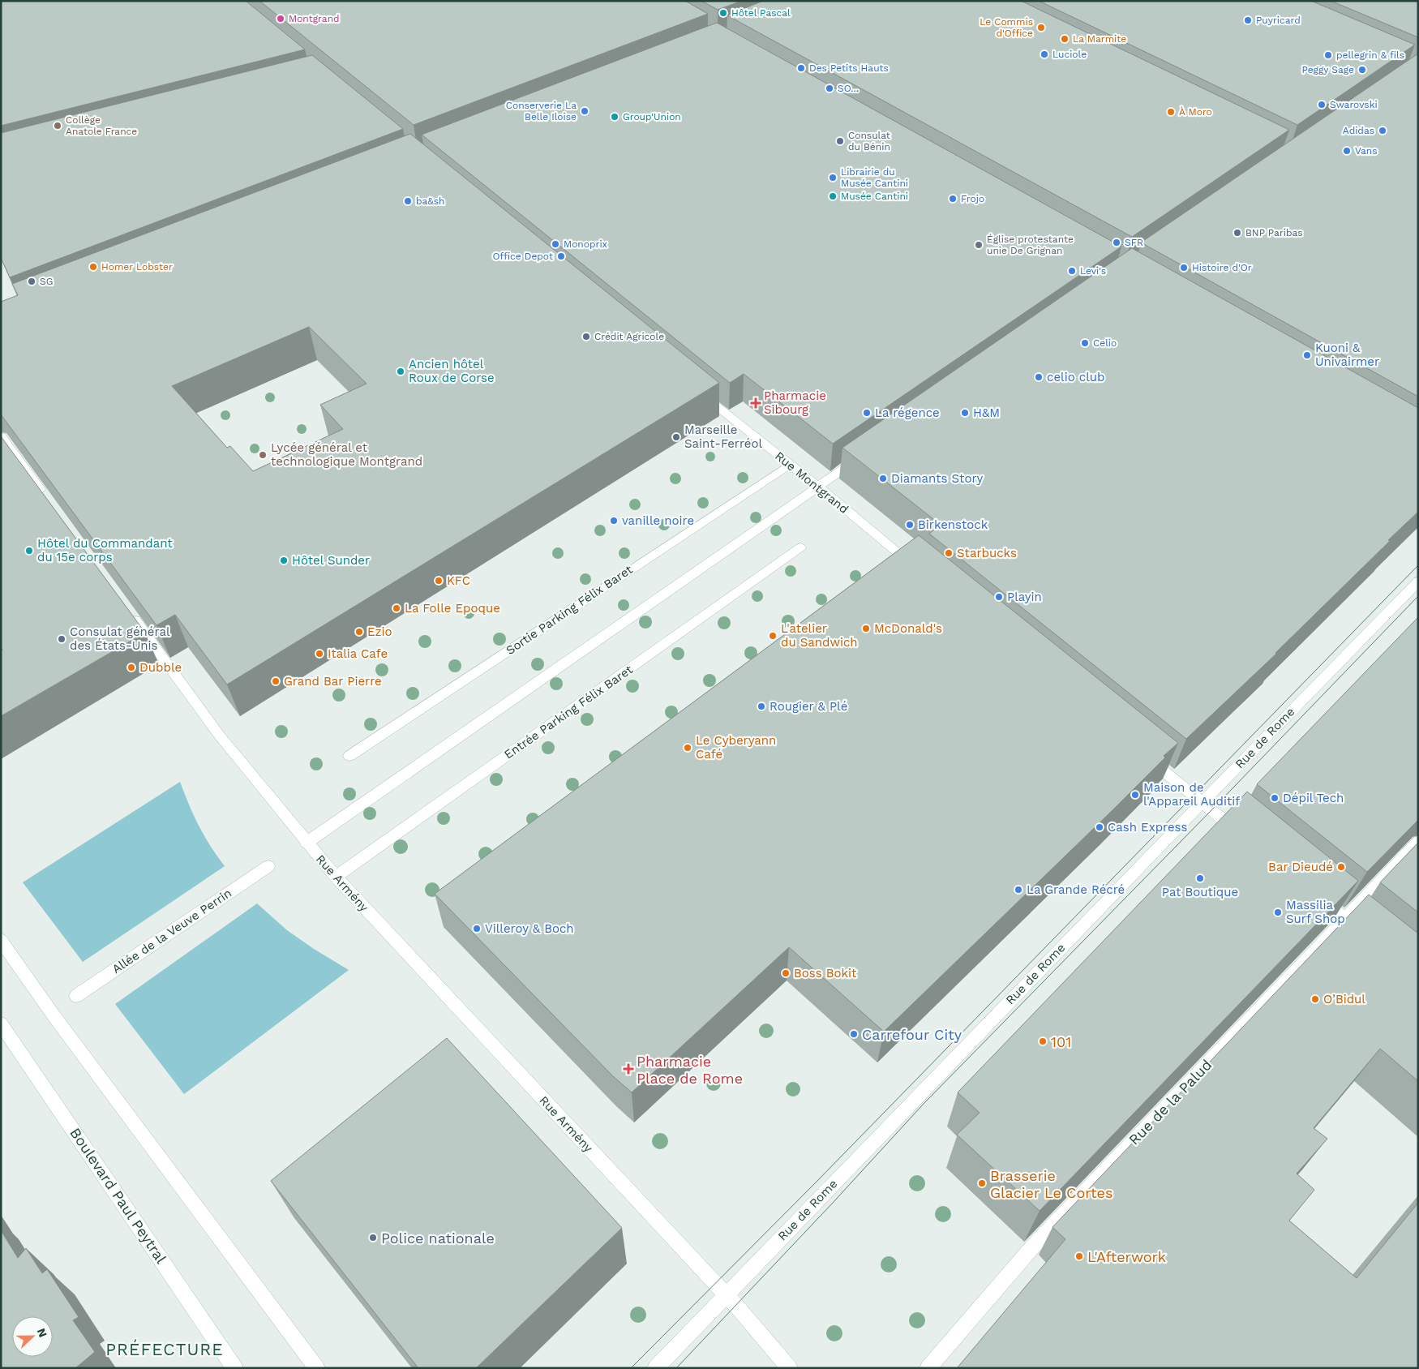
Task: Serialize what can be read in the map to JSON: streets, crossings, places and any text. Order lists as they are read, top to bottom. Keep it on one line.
{"streets":{"street":["Rue Montgrand","Sortie Parking Félix Baret","Entrée Parking Félix Baret","Rue de Rome","Rue Armény","Allée de la Veuve Perrin","Rue de la Palud","Boulevard Paul Peytral"]},"crossings":[["Rue Montgrand","Sortie Parking Félix Baret"],["Entrée Parking Félix Baret","Rue Armény"],["Rue de Rome","Rue Armény"]],"districts":["PRÉFECTURE"],"places":{"other":["Hôtel Pascal","Montgrand","Puyricard","Le Commis d'Office","La Marmite","Luciole","pellegrin & fils","Des Petits Hauts","Peggy Sage","SO...","Swarovski","Conserverie La Belle Iloise","À Moro","Group'Union","Collège Anatole France","Adidas","Consulat du Bénin","Vans","Librairie du Musée Cantini","Musée Cantini","Frojo","ba&sh","BNP Paribas","SFR","Monoprix","Église protestante unie De Grignan","Office Depot","Homer Lobster","Histoire d'Or","Levi's","SG","Crédit Agricole","Celio","Kuoni & Univairmer","Ancien hôtel Roux de Corse","celio club","La régence","H&M","Marseille Saint-Ferréol","Lycée général et technologique Montgrand","Diamants Story","vanille noire","Birkenstock","Hôtel du Commandant du 15e corps","Starbucks","Hôtel Sunder","KFC","Playin","La Folle Epoque","McDonald's","Ezio","L'atelier du Sandwich","Consulat général des États-Unis","Italia Cafe","Dubble","Grand Bar Pierre","Rougier & Plé","Le Cyberyann Café","Maison de l'Appareil Auditif","Dépil Tech","Cash Express","Bar Dieudé","Pat Boutique","La Grande Récré","Massilia Surf Shop","Villeroy & Boch","Boss Bokit","O’Bidul","Carrefour City","101","Brasserie Glacier Le Cortes","Police nationale","L'Afterwork"],"health":["Pharmacie Sibourg","Pharmacie Place de Rome"]},"north":"right"}
